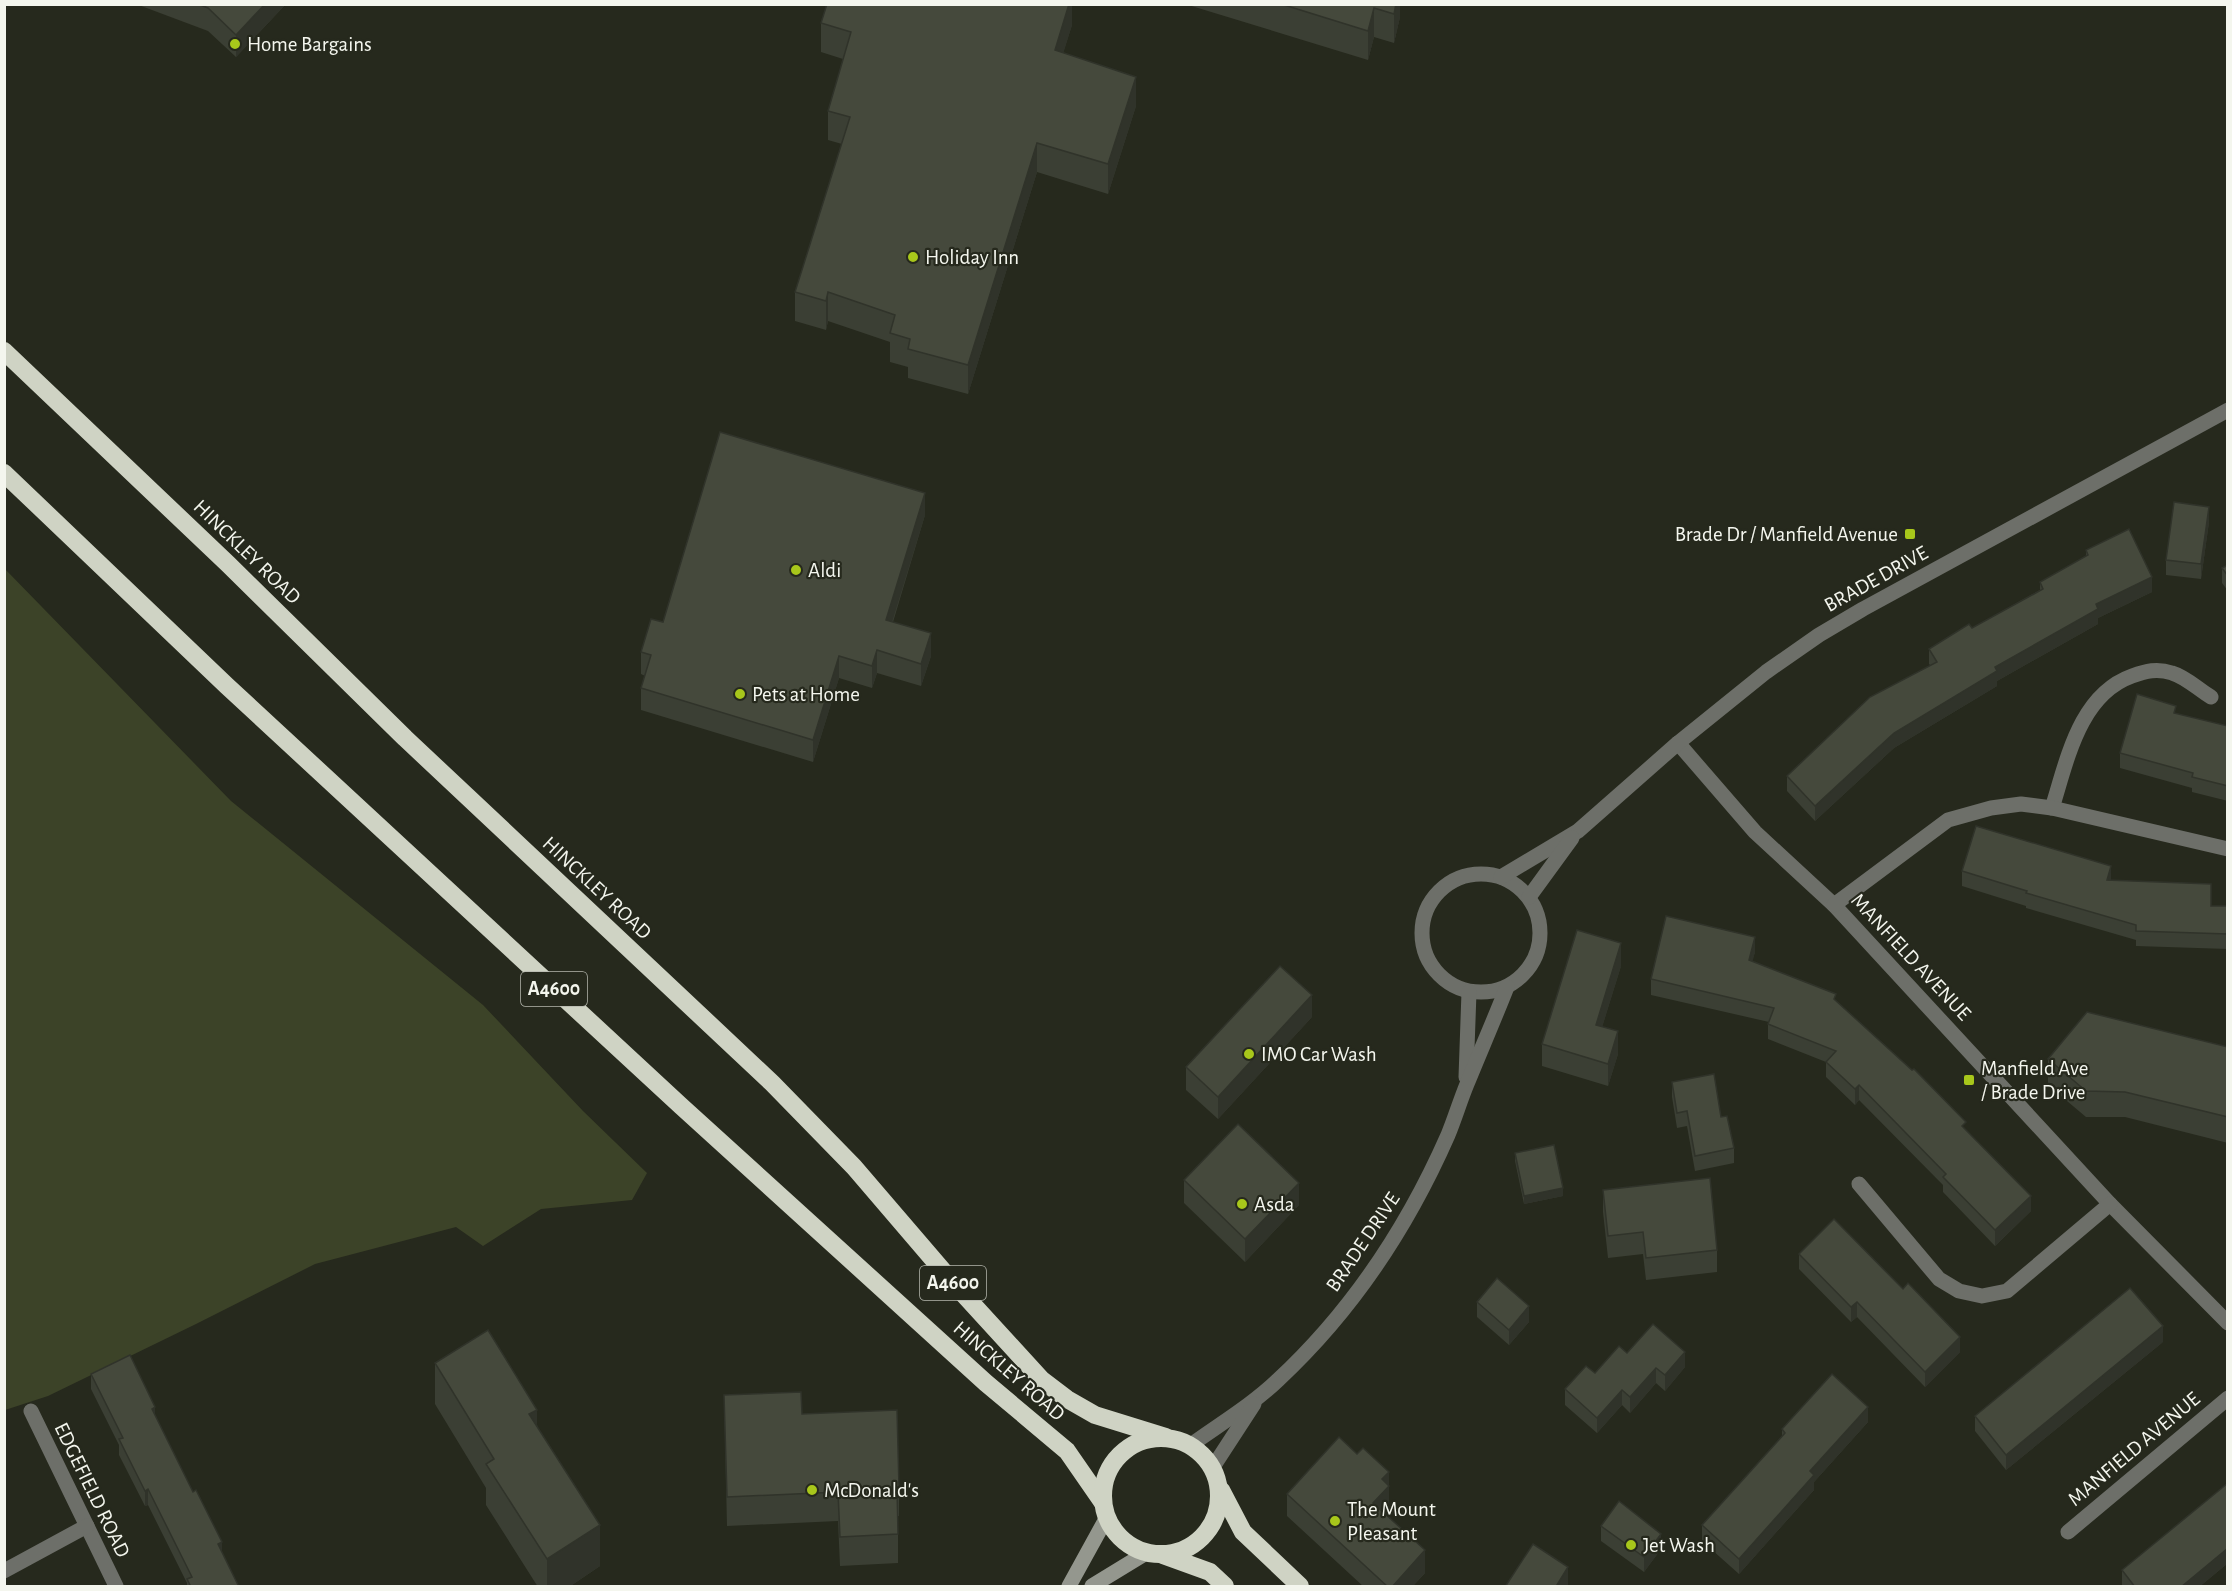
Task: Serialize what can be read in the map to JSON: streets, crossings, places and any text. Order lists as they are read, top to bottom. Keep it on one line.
{"streets":{"highway":["HINCKLEY ROAD","A4600"],"street":["BRADE DRIVE","MANFIELD AVENUE","EDGEFIELD ROAD"]},"crossings":[["HINCKLEY ROAD","BRADE DRIVE"],["HINCKLEY ROAD","A4600"],["BRADE DRIVE","MANFIELD AVENUE"],["BRADE DRIVE","A4600"]],"places":{"other":["Home Bargains","Holiday Inn","Aldi","Pets at Home","IMO Car Wash","Asda","McDonald's","The Mount Pleasant","Jet Wash"],"transit":["Brade Dr / Manfield Avenue","Manfield Ave / Brade Drive"]}}
